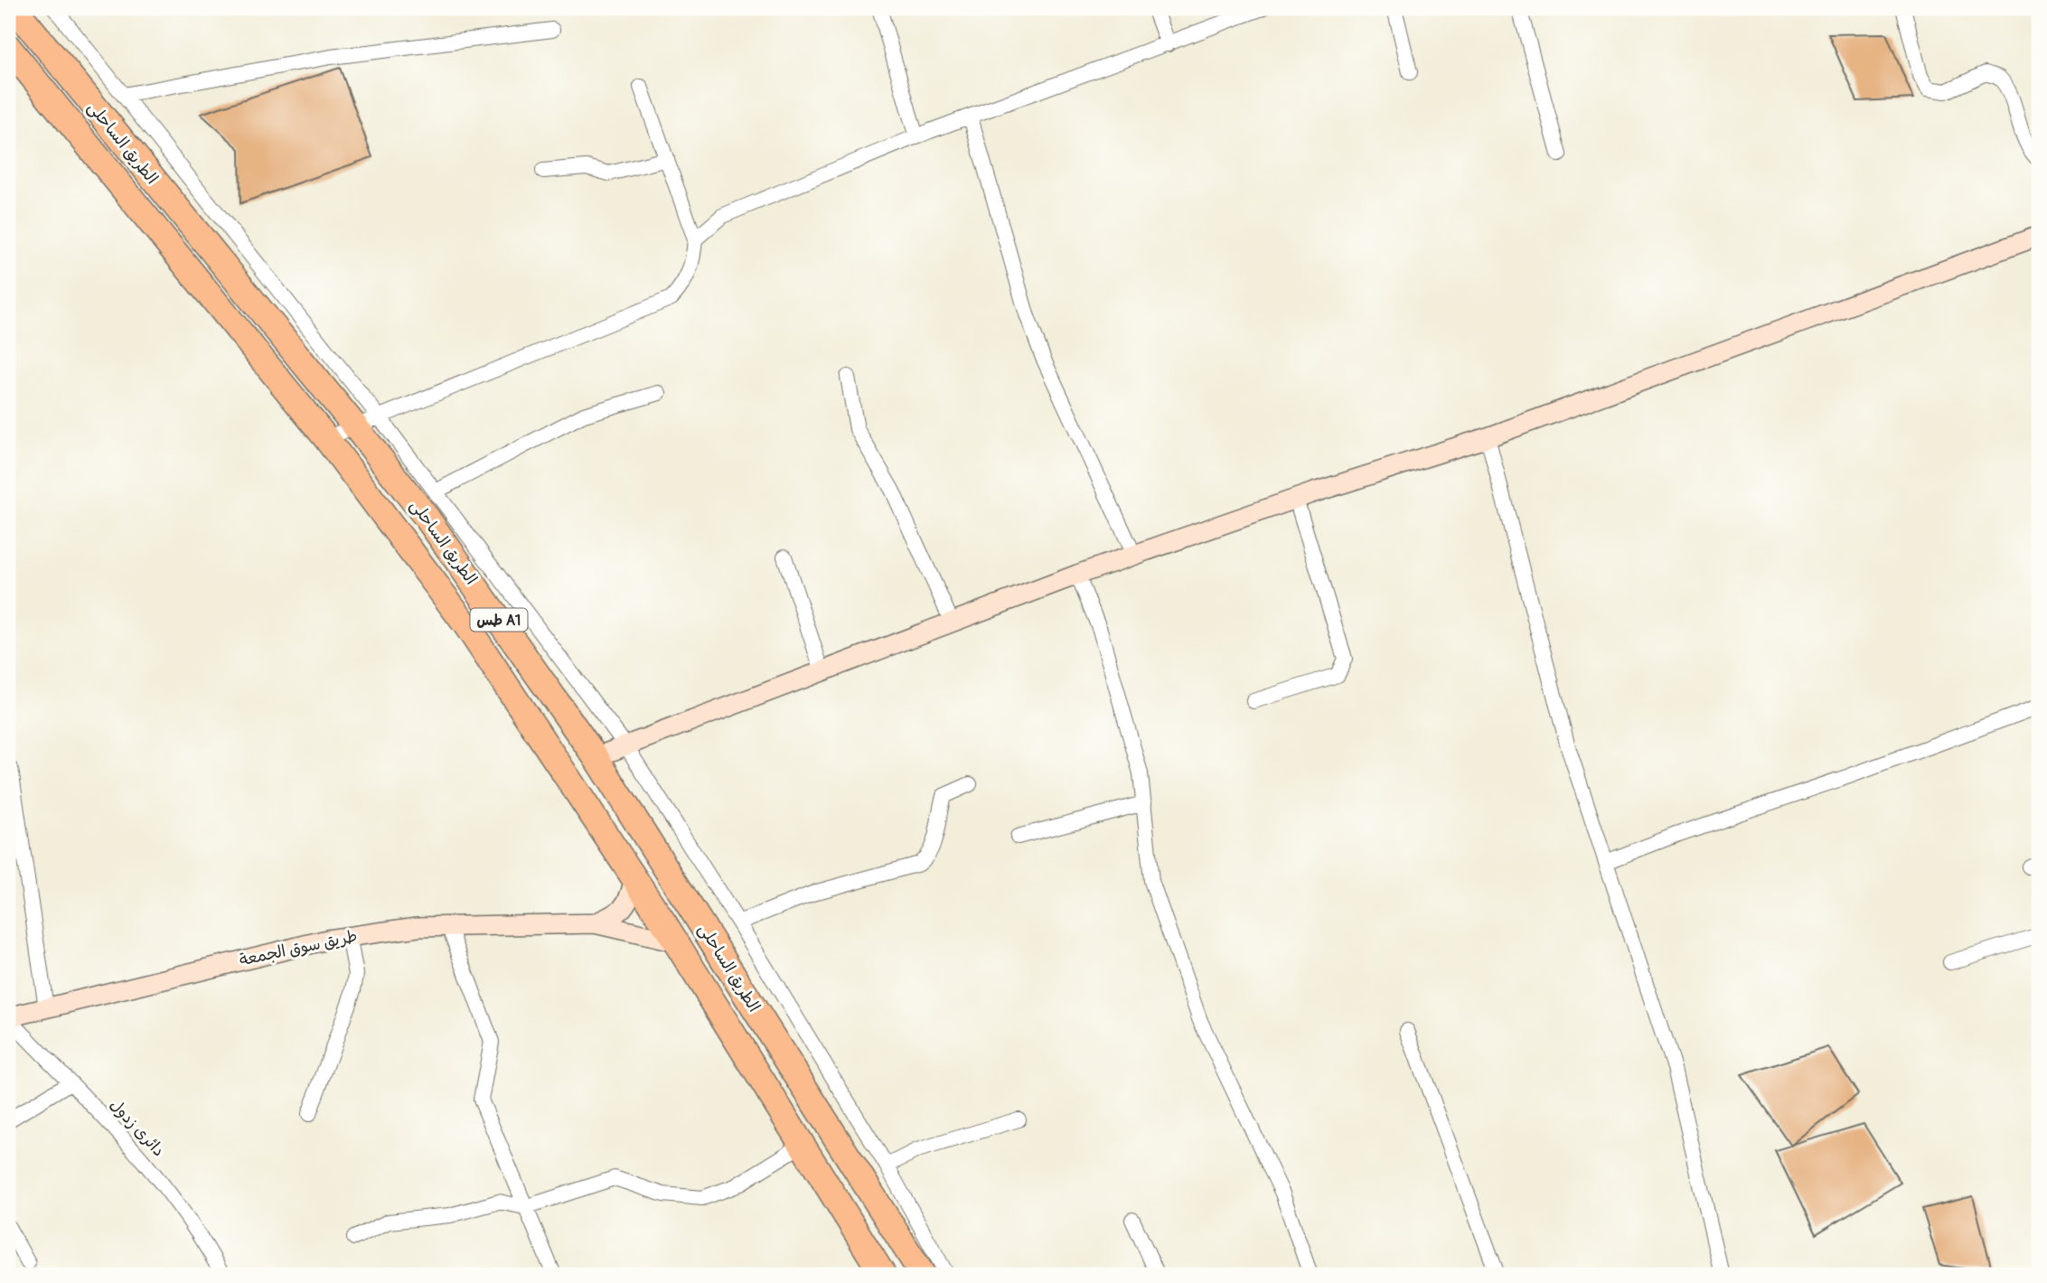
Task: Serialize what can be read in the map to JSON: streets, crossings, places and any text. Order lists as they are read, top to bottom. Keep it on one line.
{"streets":{"highway":["الطريق الساحلى","طس A1"],"street":["طريق سوق الجمعة","دائرى زدول"]},"crossings":[["الطريق الساحلى","طريق سوق الجمعة"],["طريق سوق الجمعة","دائرى زدول"]]}
